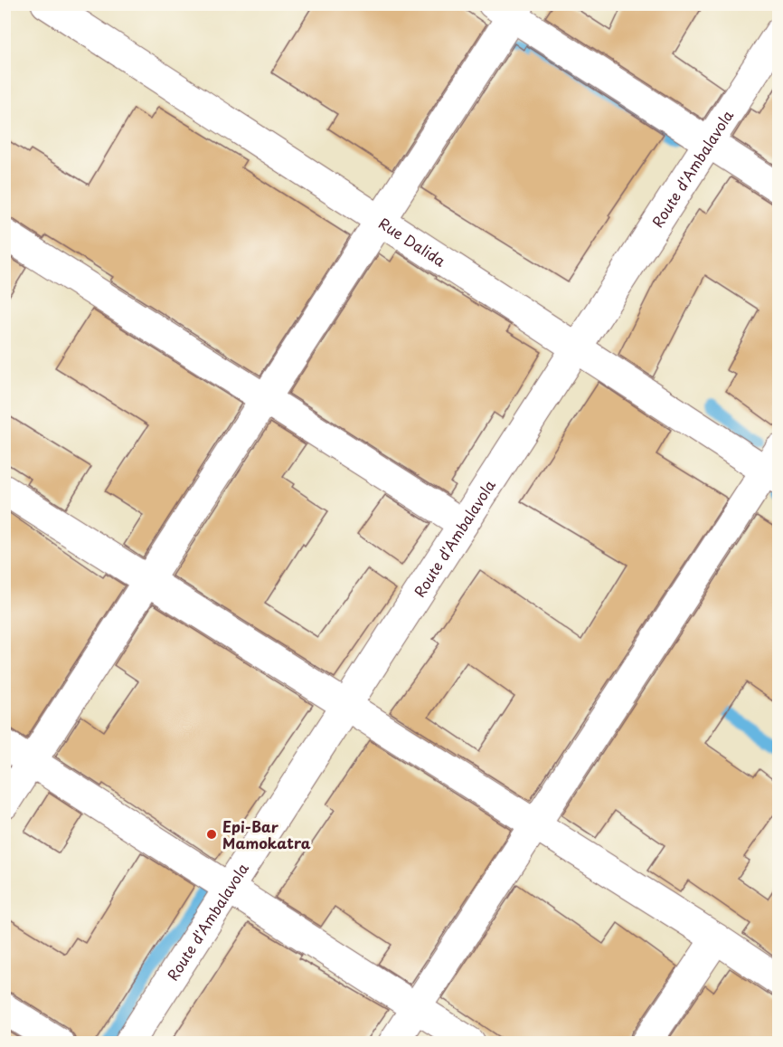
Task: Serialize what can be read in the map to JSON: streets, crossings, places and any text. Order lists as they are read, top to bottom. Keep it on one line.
{"streets":{"street":["Route d'Ambalavola","Rue Dalida"]},"crossings":[["Route d'Ambalavola","Rue Dalida"]],"places":["Epi-Bar Mamokatra"]}
